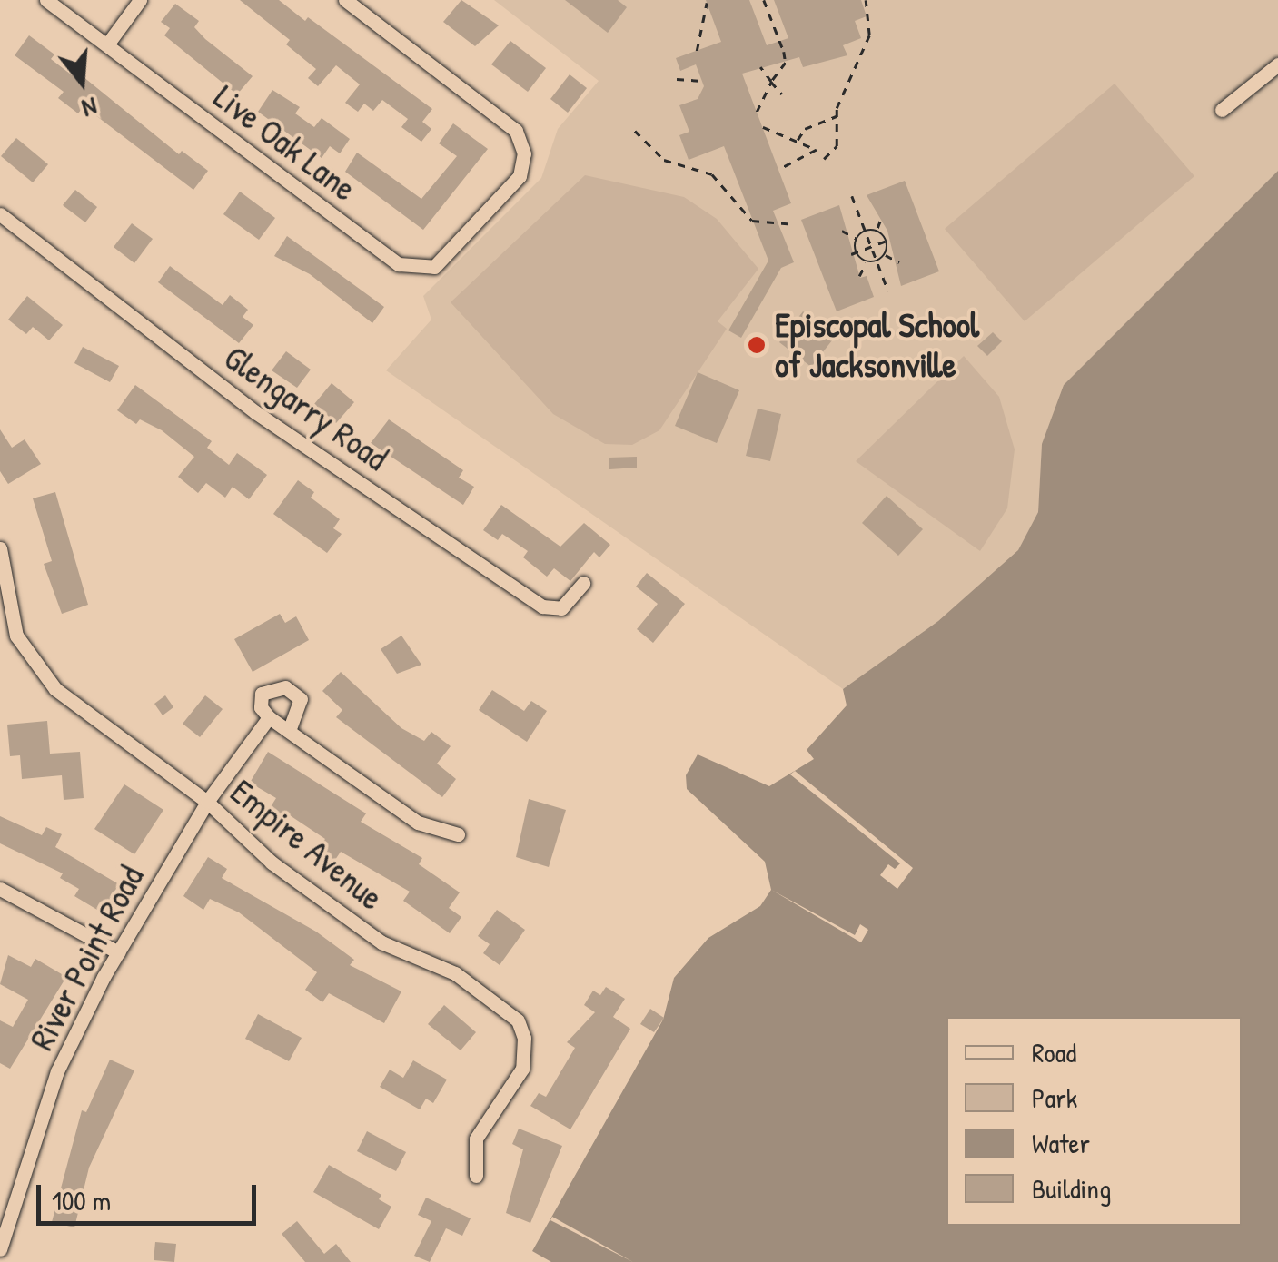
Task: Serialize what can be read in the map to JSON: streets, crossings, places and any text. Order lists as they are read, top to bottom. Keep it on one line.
{"streets":{"street":["Live Oak Lane","Glengarry Road","Empire Avenue","River Point Road"]},"crossings":[["Empire Avenue","River Point Road"]],"places":["Episcopal School of Jacksonville"],"legend":["Road","Park","Water","Building"],"scale_bar":"100 m","north":"bottom"}
